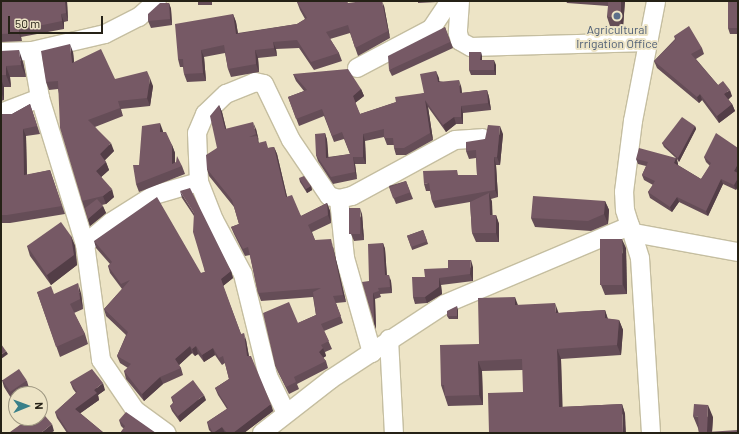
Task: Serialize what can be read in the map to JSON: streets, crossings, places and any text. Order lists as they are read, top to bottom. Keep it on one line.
{"places":["Agricultural Irrigation Office"],"scale_bar":"50 m","north":"right"}
